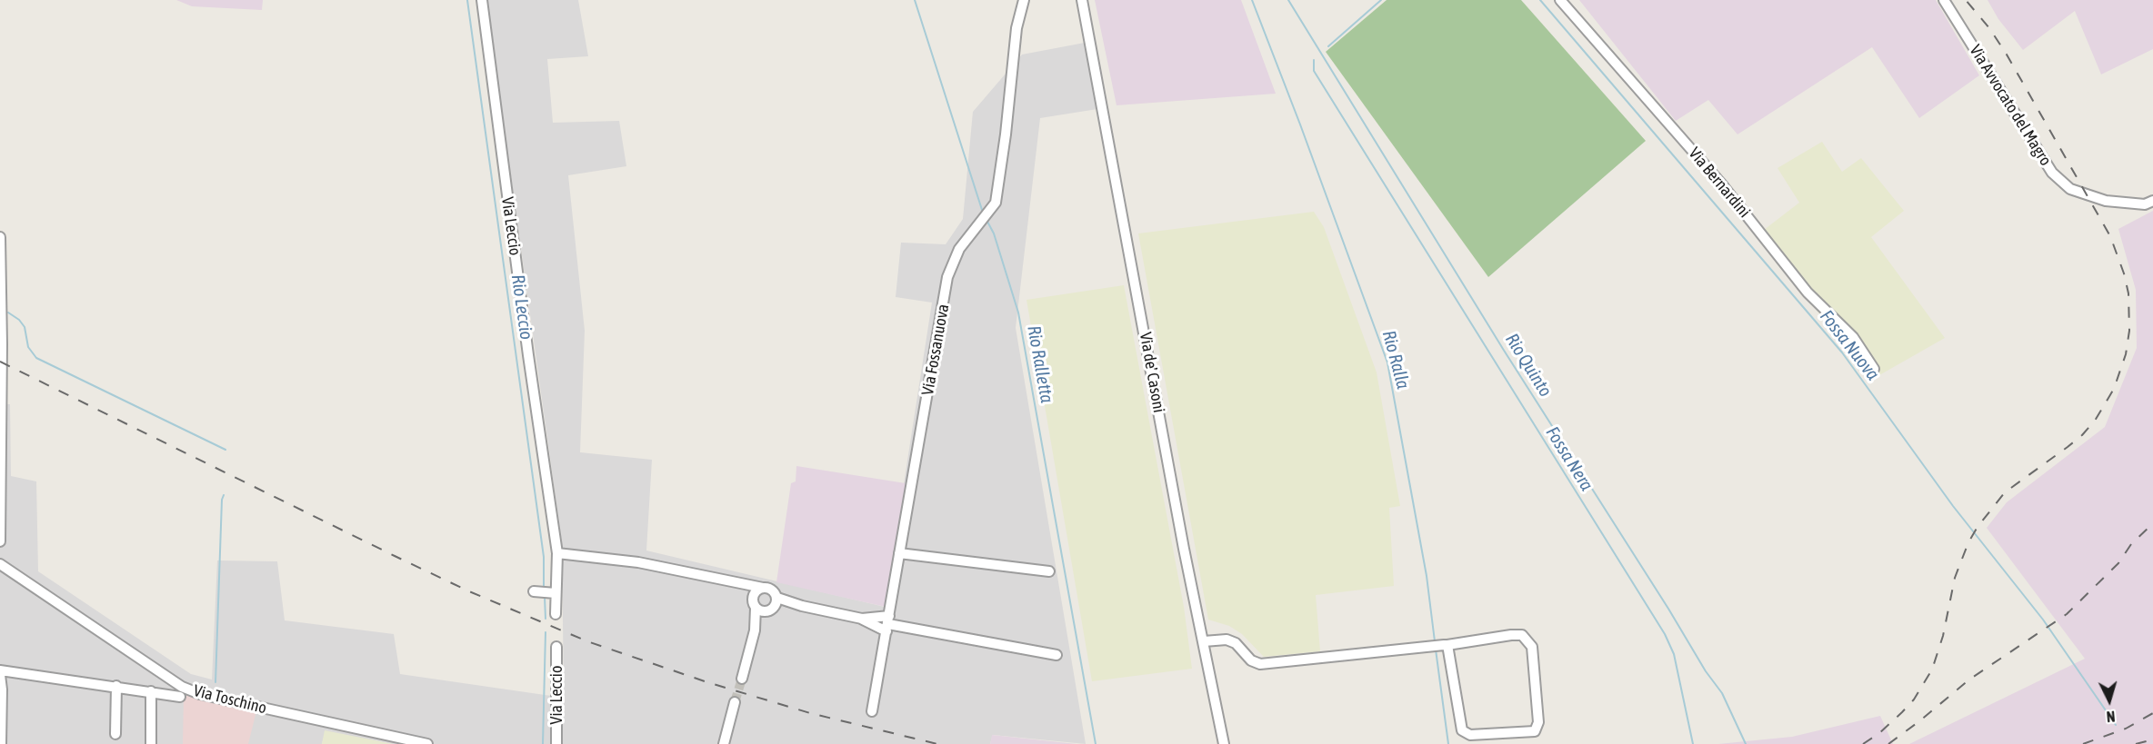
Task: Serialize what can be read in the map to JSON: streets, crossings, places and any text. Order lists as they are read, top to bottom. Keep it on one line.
{"streets":{"street":["Via Avvocato del Magro","Via Bernardini","Via Leccio","Via Fossanuova","Via de' Casoni","Via Toschino"]},"water":["Rio Leccio","Fossa Nuova","Rio Ralla","Rio Ralletta","Rio Quinto","Fossa Nera"],"north":"bottom"}
